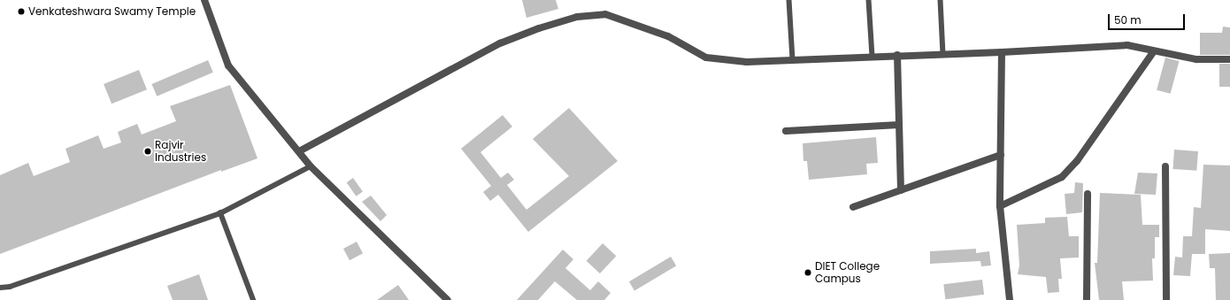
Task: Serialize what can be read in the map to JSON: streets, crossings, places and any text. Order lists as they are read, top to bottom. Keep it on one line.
{"places":["Venkateshwara Swamy Temple","Rajvir Industries","DIET College Campus"],"scale_bar":"50 m"}
